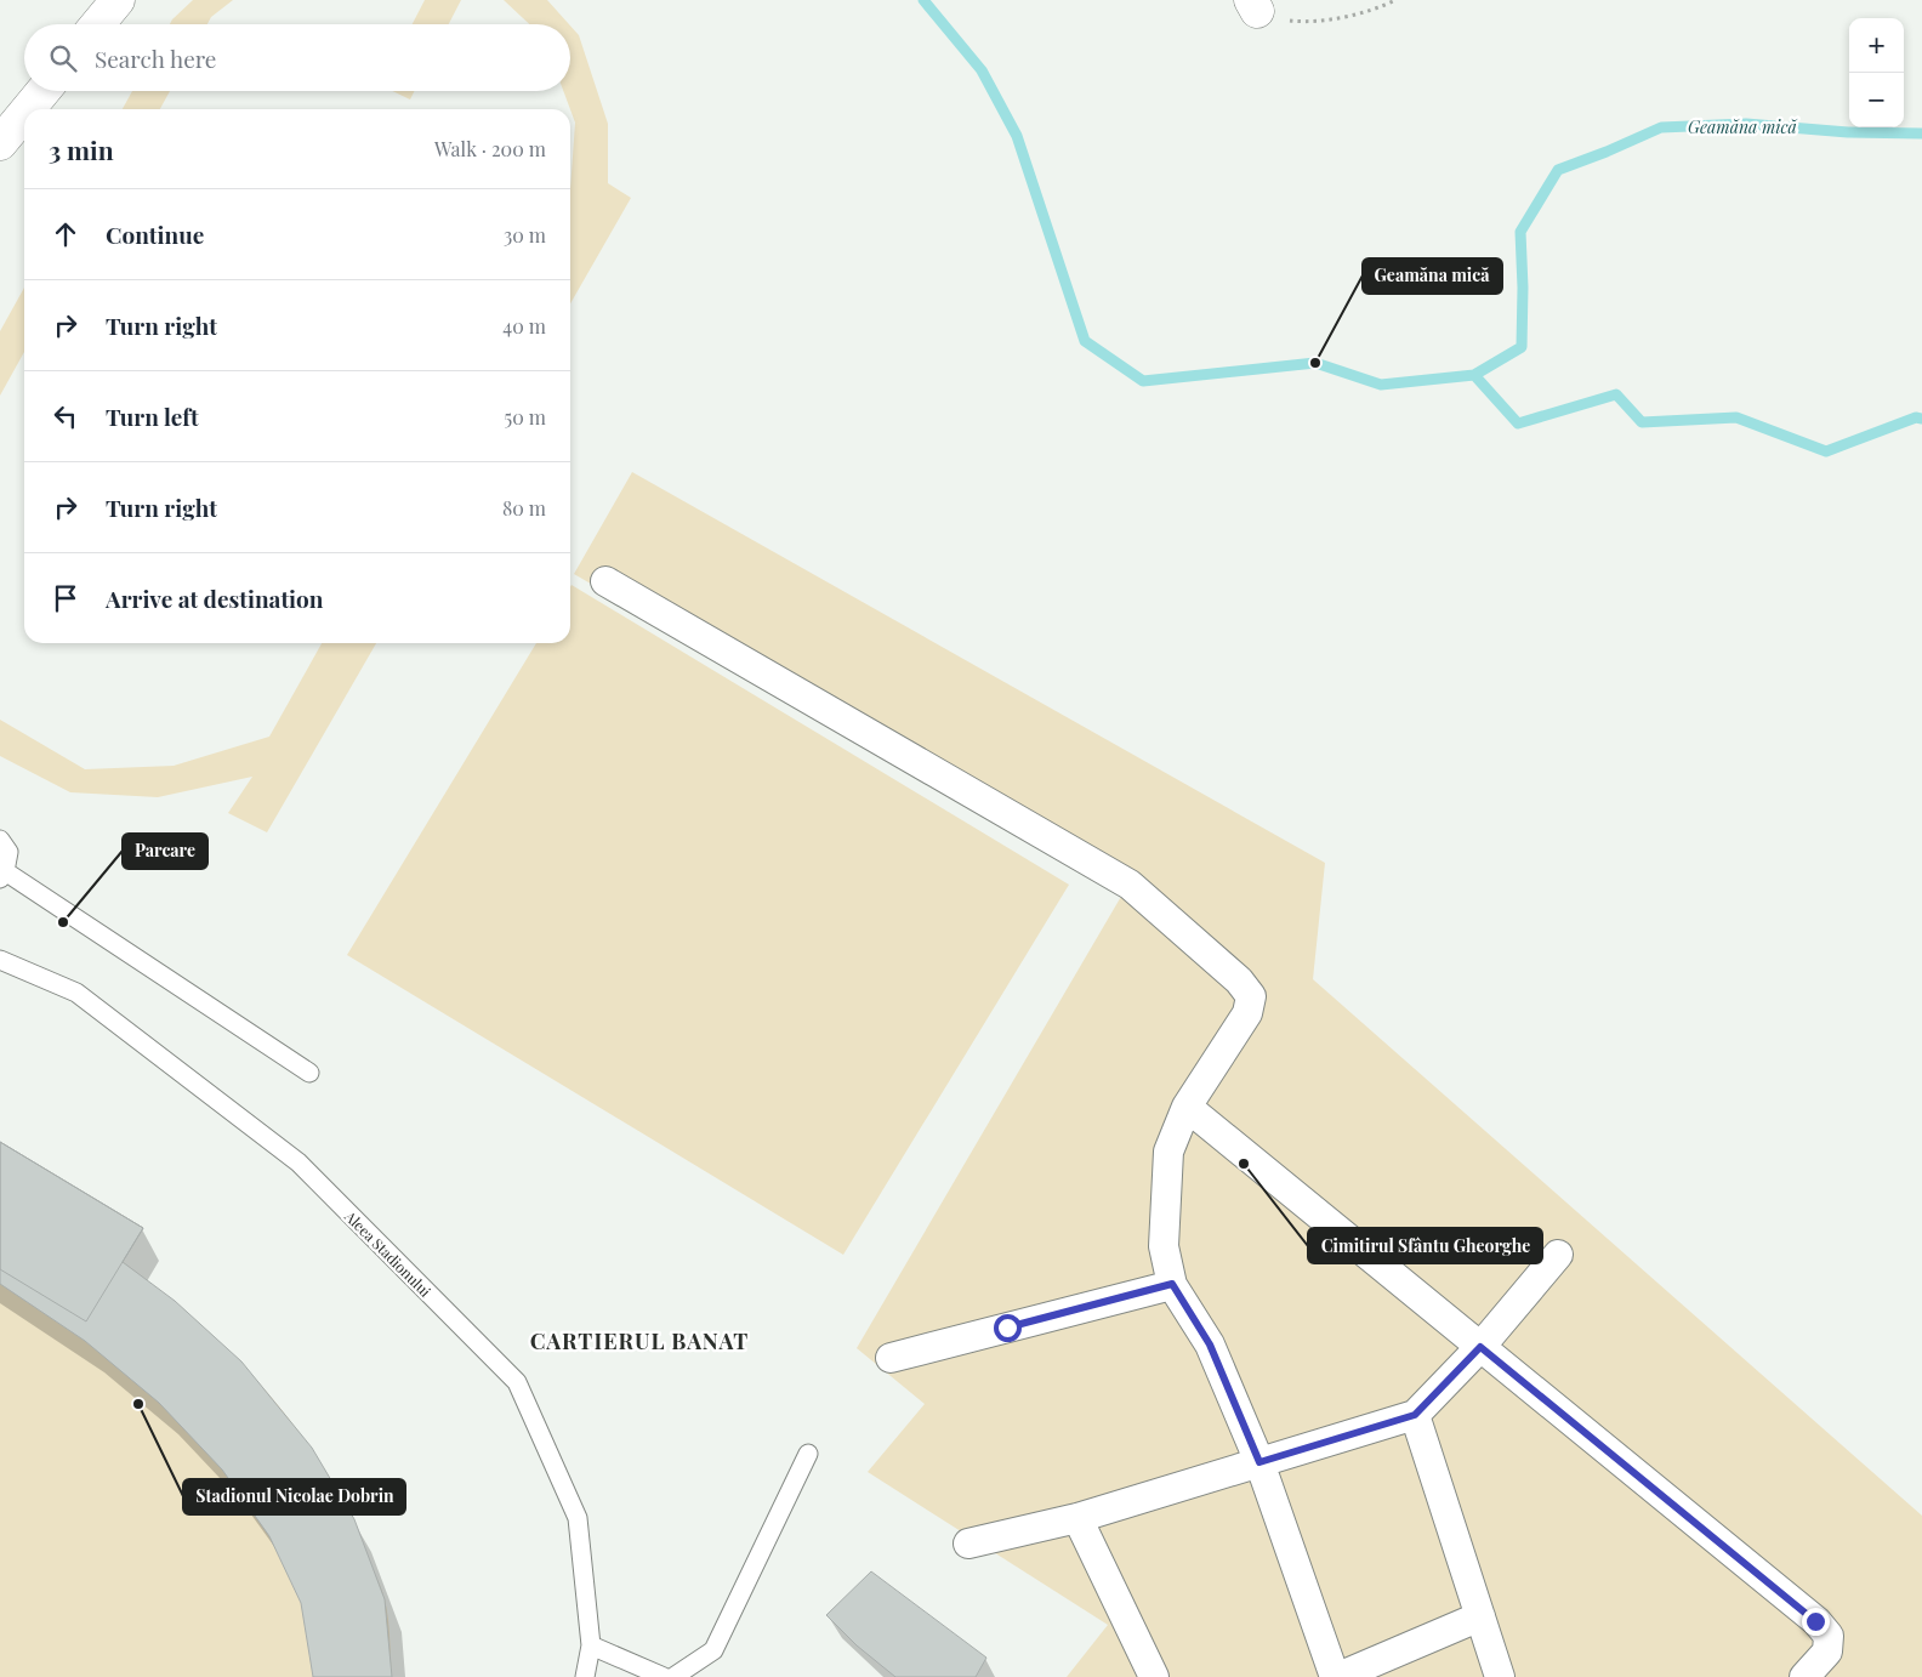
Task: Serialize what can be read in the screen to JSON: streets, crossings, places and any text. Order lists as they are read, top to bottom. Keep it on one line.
{"streets":{"lane":["Aleea Stadionului"]},"districts":["CARTIERUL BANAT"],"water":["Geamăna mică"],"places":["Geamăna mică","Parcare","Cimitirul Sfântu Gheorghe","Stadionul Nicolae Dobrin"],"page":{"map_buttons":["+","−"],"search":"Search here","heading":["3 min","Walk · 200 m"],"list":[["Continue","30 m"],["Turn right","40 m"],["Turn left","50 m"],["Turn right","80 m"],"Arrive at destination"]}}
